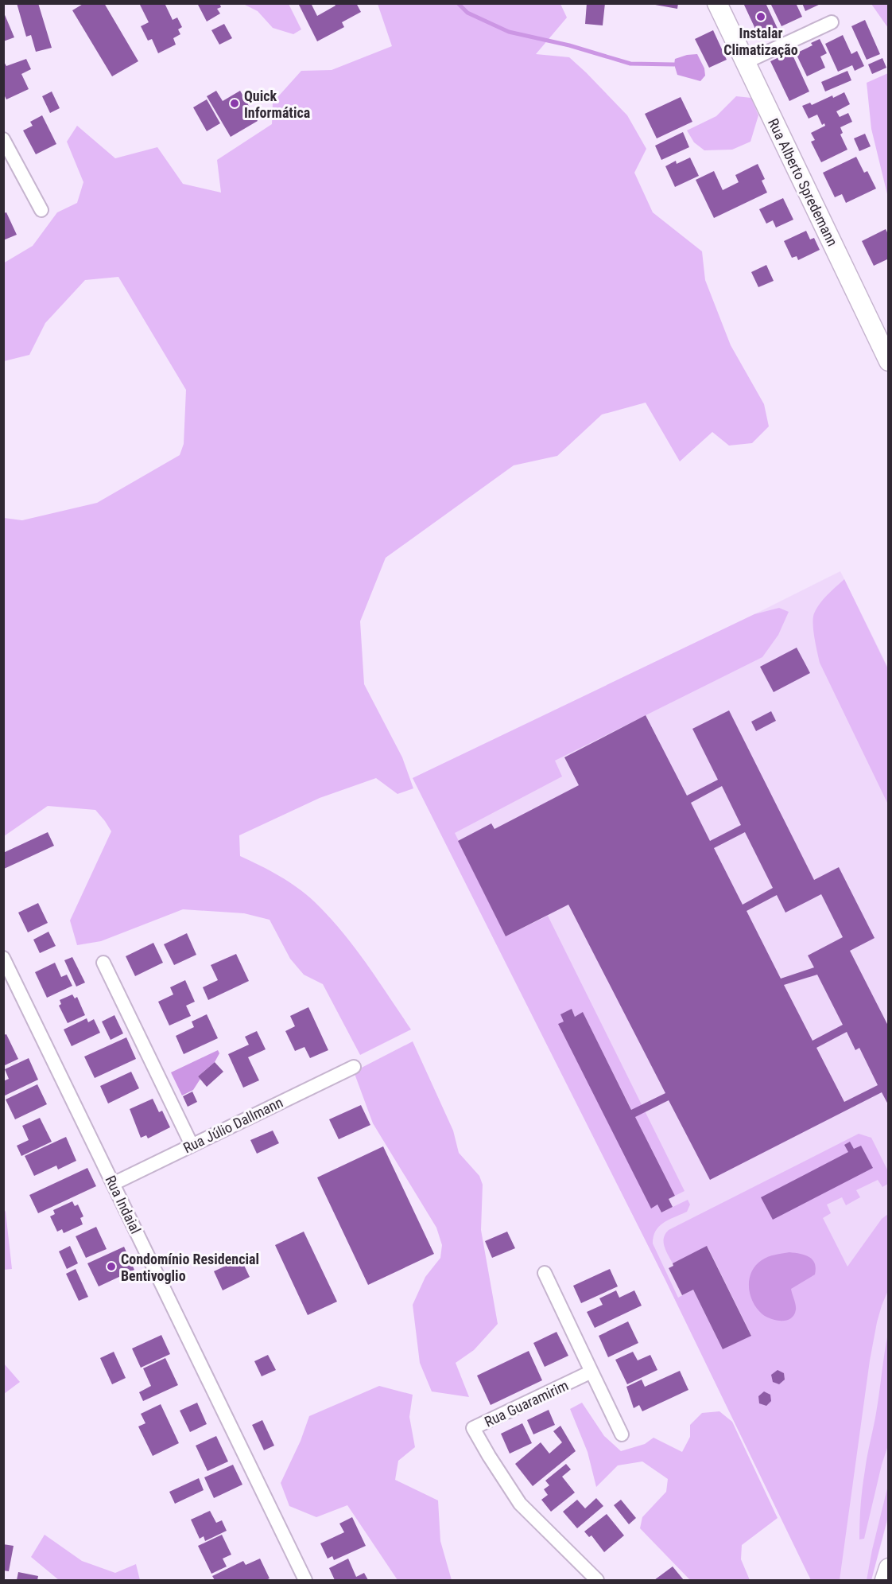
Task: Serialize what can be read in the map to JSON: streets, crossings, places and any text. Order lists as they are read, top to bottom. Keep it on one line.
{"streets":{"street":["Rua Alberto Spredemann","Rua Júlio Dallmann","Rua Indaial","Rua Guaramirim"]},"crossings":[["Rua Júlio Dallmann","Rua Indaial"]],"places":["Instalar Climatização","Quick Informática","Condomínio Residencial Bentivoglio"]}
